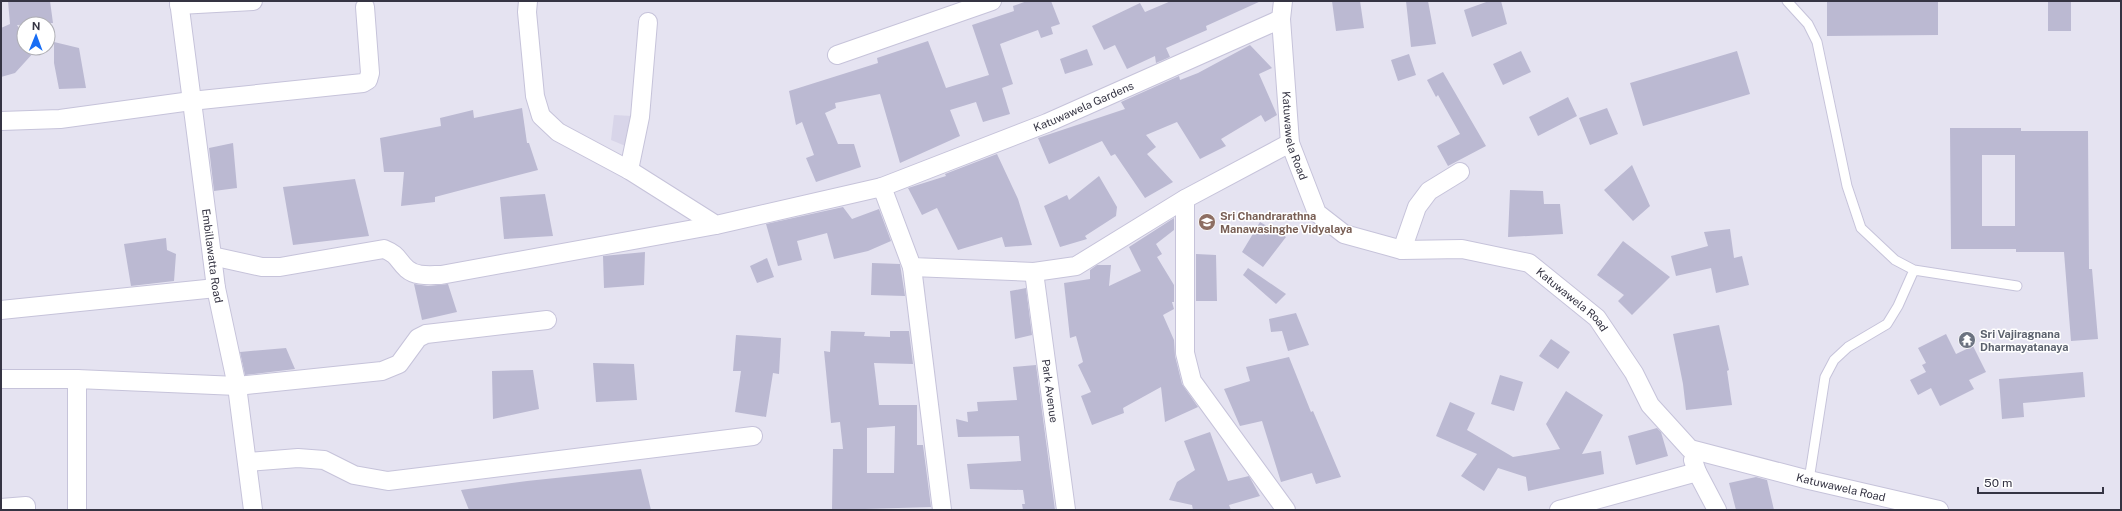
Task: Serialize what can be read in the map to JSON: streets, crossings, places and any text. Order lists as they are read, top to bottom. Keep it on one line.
{"streets":{"street":["Katuwawela Gardens","Katuwawela Road","Embillawatta Road","Park Avenue"]},"crossings":[["Katuwawela Gardens","Katuwawela Road"],["Katuwawela Gardens","Embillawatta Road"]],"places":{"school or university":["Sri Chandrarathna Manawasinghe Vidyalaya"],"temple":["Sri Vajiragnana Dharmayatanaya"]},"scale_bar":"50 m","north":"top"}
